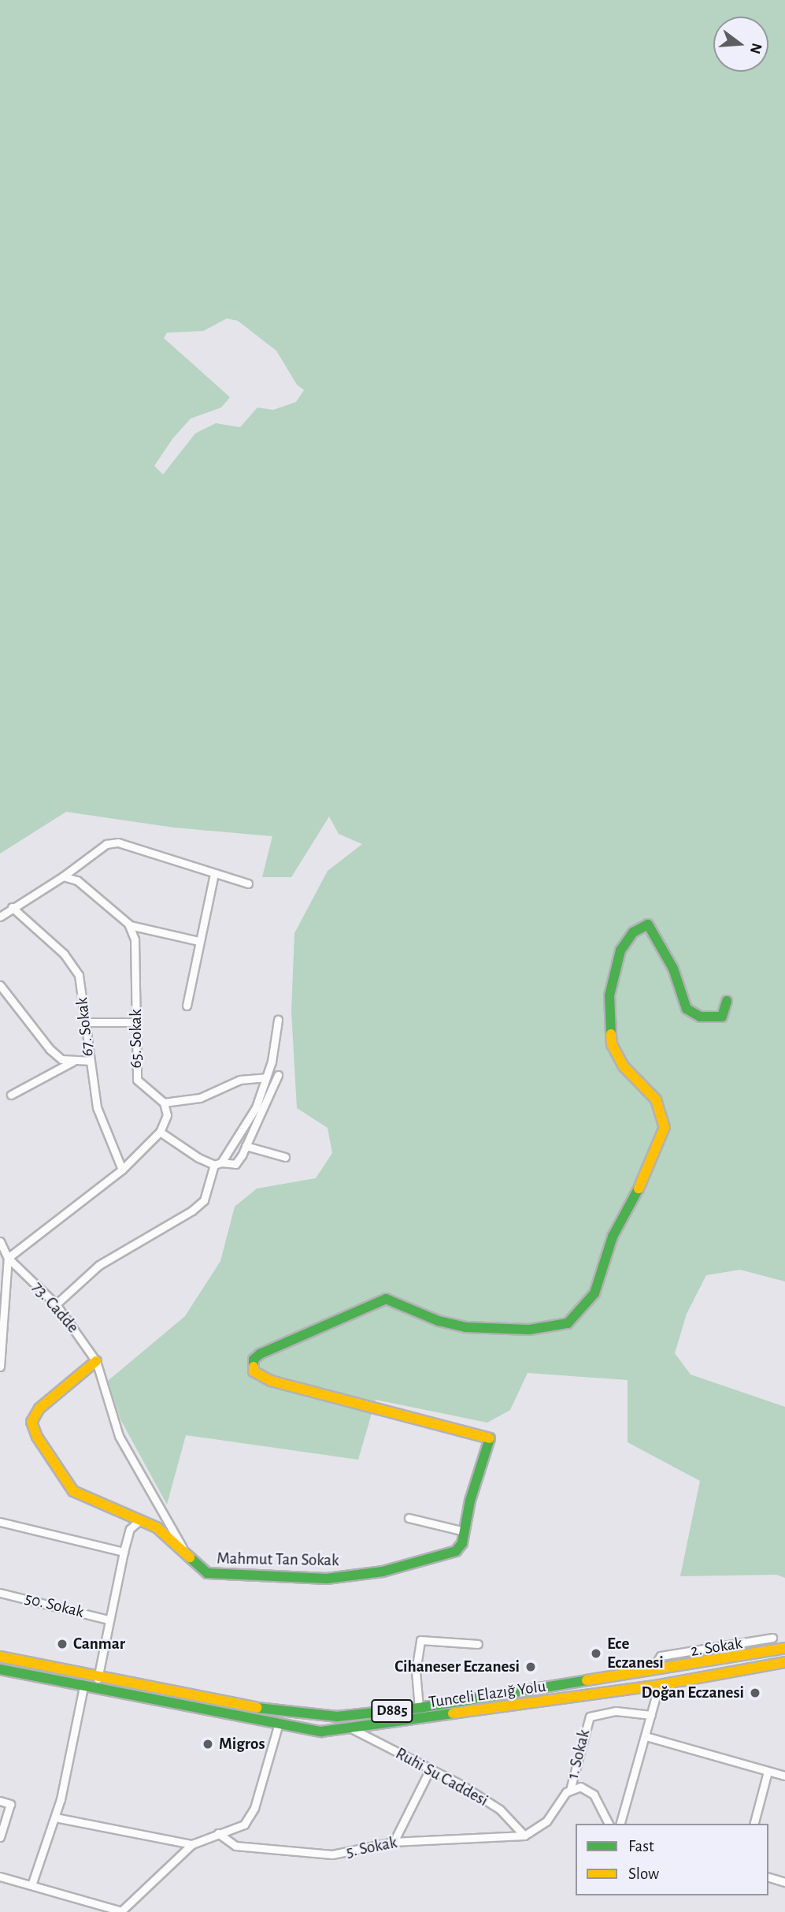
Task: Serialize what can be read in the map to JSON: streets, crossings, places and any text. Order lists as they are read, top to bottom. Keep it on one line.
{"streets":{"street":["67. Sokak","65. Sokak","73. Cadde","Mahmut Tan Sokak","50. Sokak","2. Sokak","Tunceli Elazığ Yolu","D885","1. Sokak","Ruhi Su Caddesi","5. Sokak"]},"crossings":[["73. Cadde","Mahmut Tan Sokak"],["2. Sokak","Tunceli Elazığ Yolu"],["Tunceli Elazığ Yolu","Ruhi Su Caddesi"],["Ruhi Su Caddesi","5. Sokak"]],"places":["Canmar","Ece Eczanesi","Cihaneser Eczanesi","Doğan Eczanesi","Migros"],"legend":["Fast","Slow"],"north":"right"}
